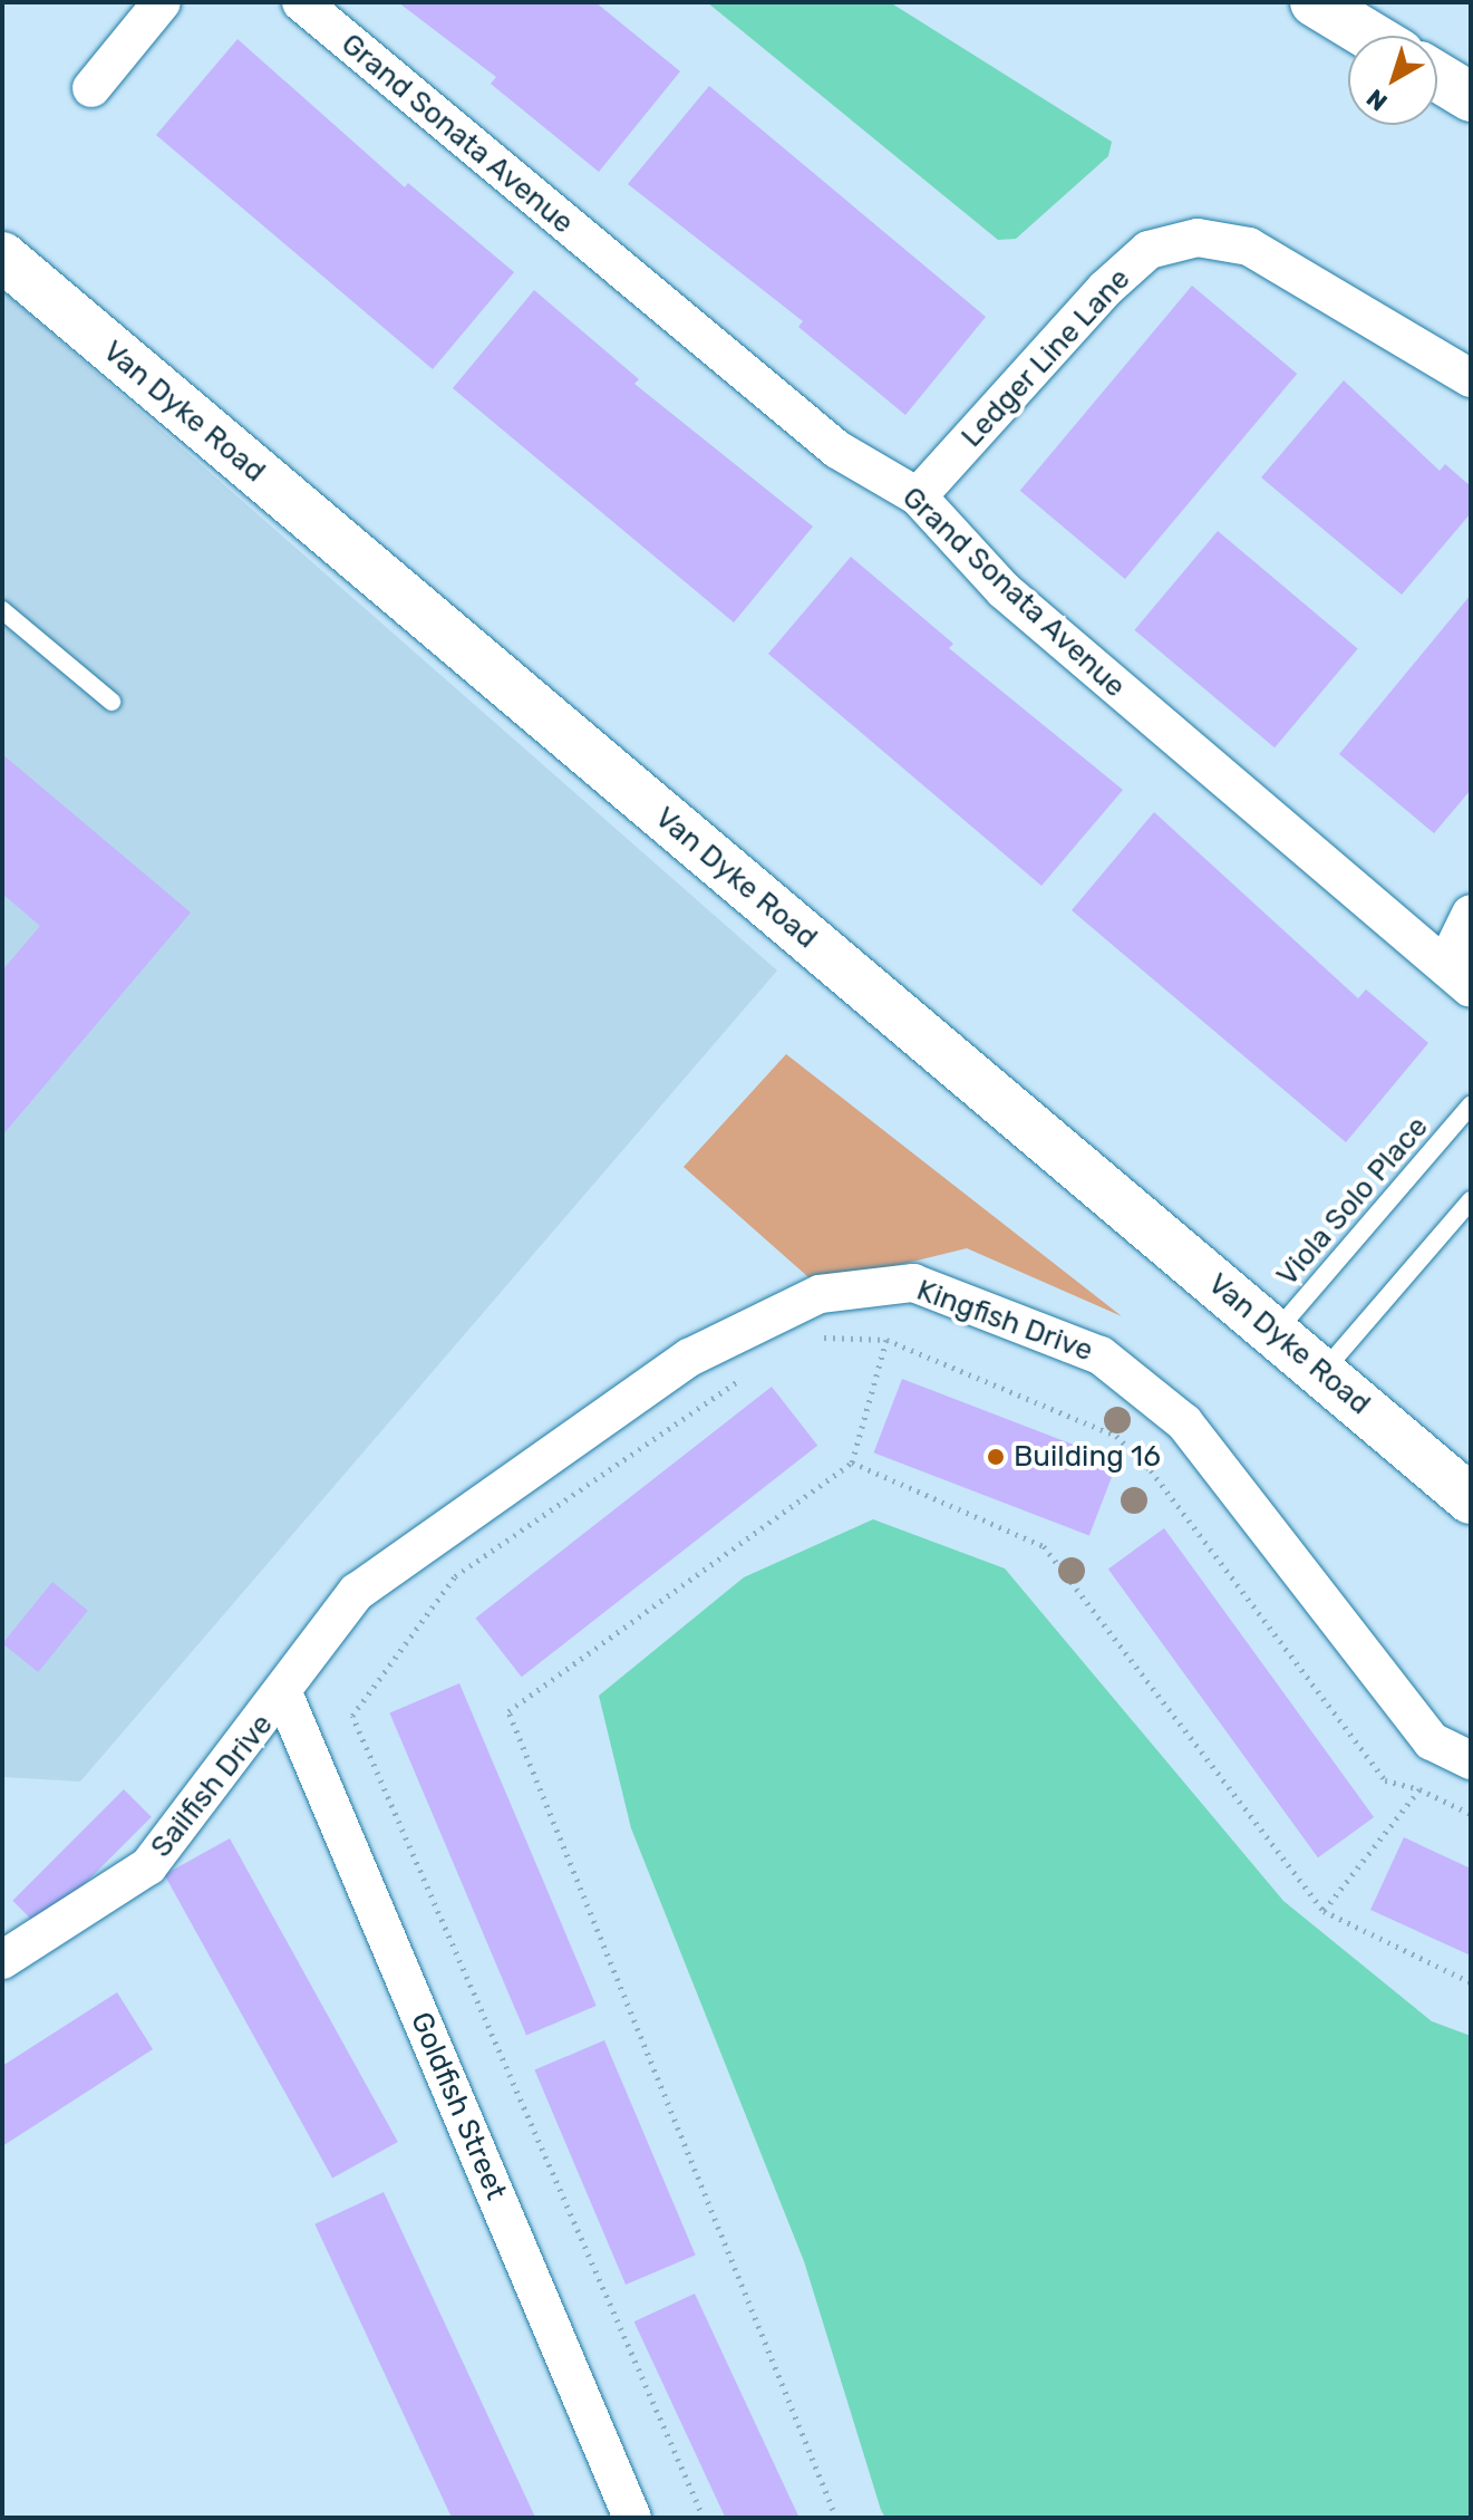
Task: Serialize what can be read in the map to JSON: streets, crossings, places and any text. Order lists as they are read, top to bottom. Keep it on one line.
{"streets":{"main road":["Van Dyke Road"],"street":["Grand Sonata Avenue","Ledger Line Lane","Kingfish Drive","Sailfish Drive","Goldfish Street"],"lane":["Viola Solo Place"]},"crossings":[["Grand Sonata Avenue","Ledger Line Lane"],["Van Dyke Road","Viola Solo Place"],["Kingfish Drive","Sailfish Drive"],["Kingfish Drive","Goldfish Street"],["Sailfish Drive","Goldfish Street"]],"places":["Building 16"],"north":"bottom left"}
